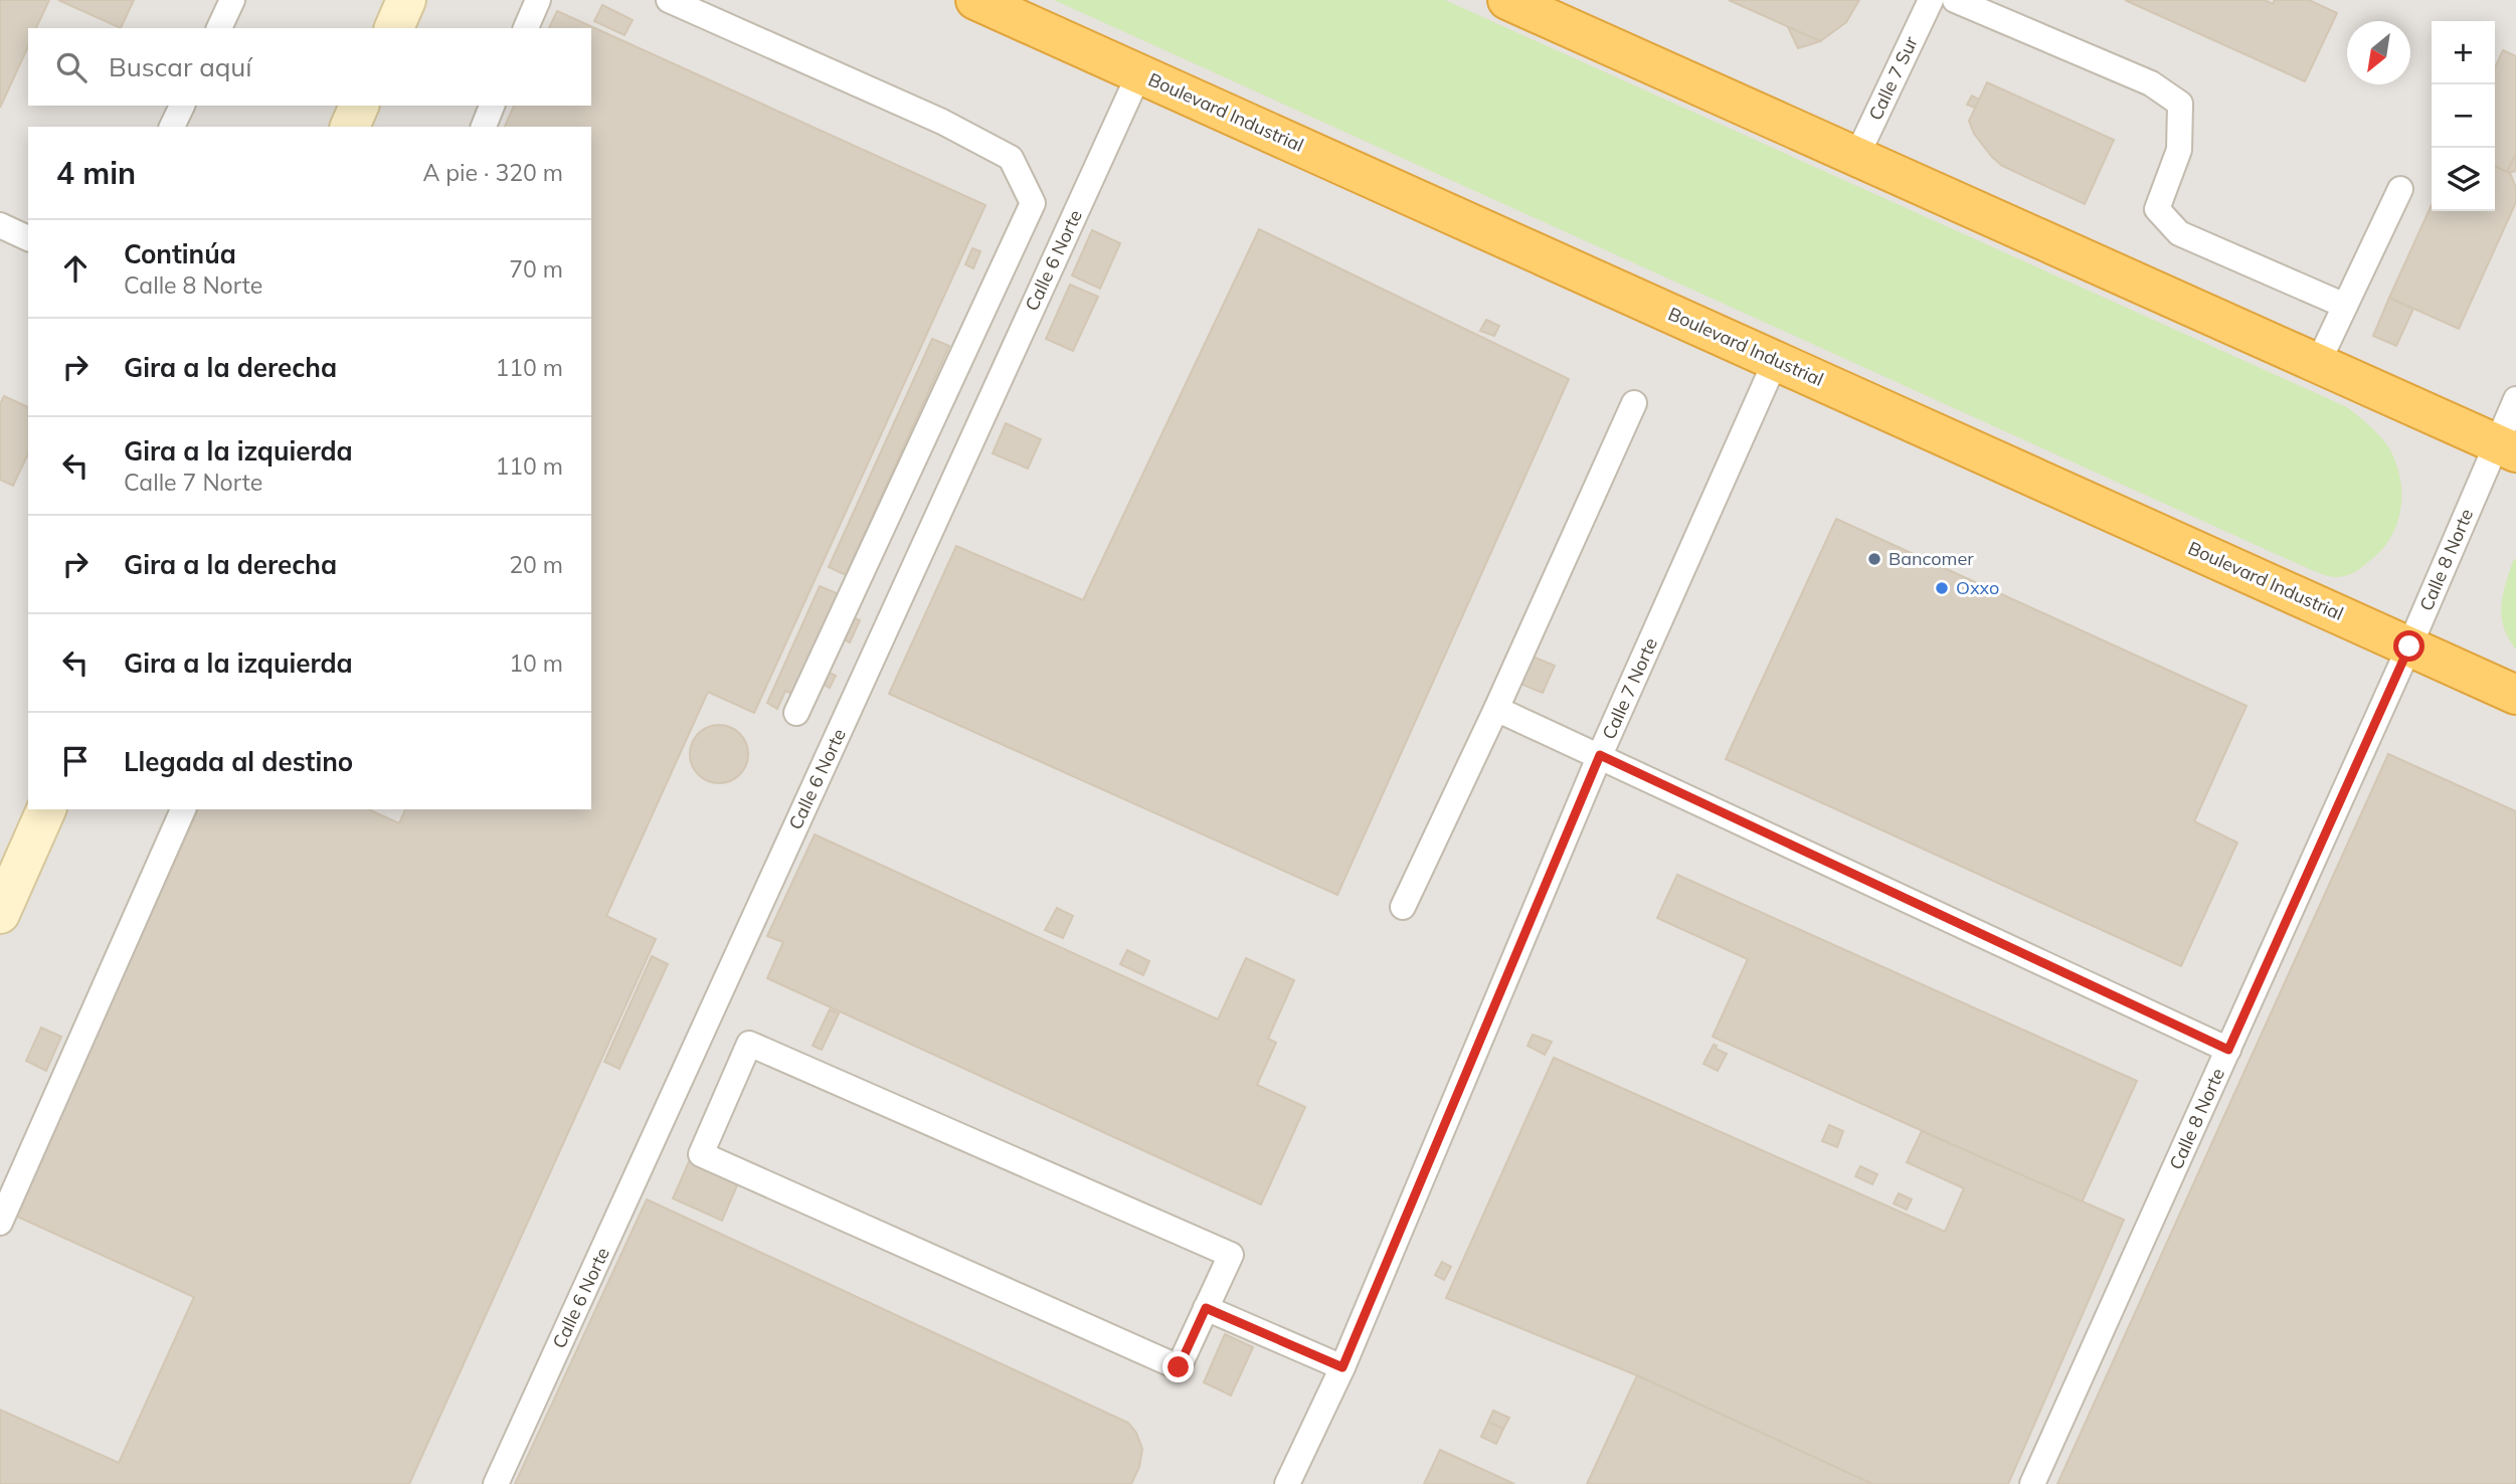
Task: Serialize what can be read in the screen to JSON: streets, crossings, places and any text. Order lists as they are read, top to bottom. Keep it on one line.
{"streets":{"highway":["Boulevard Industrial"],"lane":["Calle 7 Sur","Calle 6 Norte","Calle 8 Norte","Calle 7 Norte"]},"crossings":[["Boulevard Industrial","Calle 6 Norte"],["Boulevard Industrial","Calle 8 Norte"],["Boulevard Industrial","Calle 7 Norte"]],"places":["Bancomer","Oxxo"],"north":"bottom left","page":{"map_buttons":["+","−"],"search":"Buscar aquí","heading":["4 min","A pie · 320 m"],"list":[["Continúa","Calle 8 Norte","70 m"],["Gira a la derecha","110 m"],["Gira a la izquierda","Calle 7 Norte","110 m"],["Gira a la derecha","20 m"],["Gira a la izquierda","10 m"],"Llegada al destino"]}}
